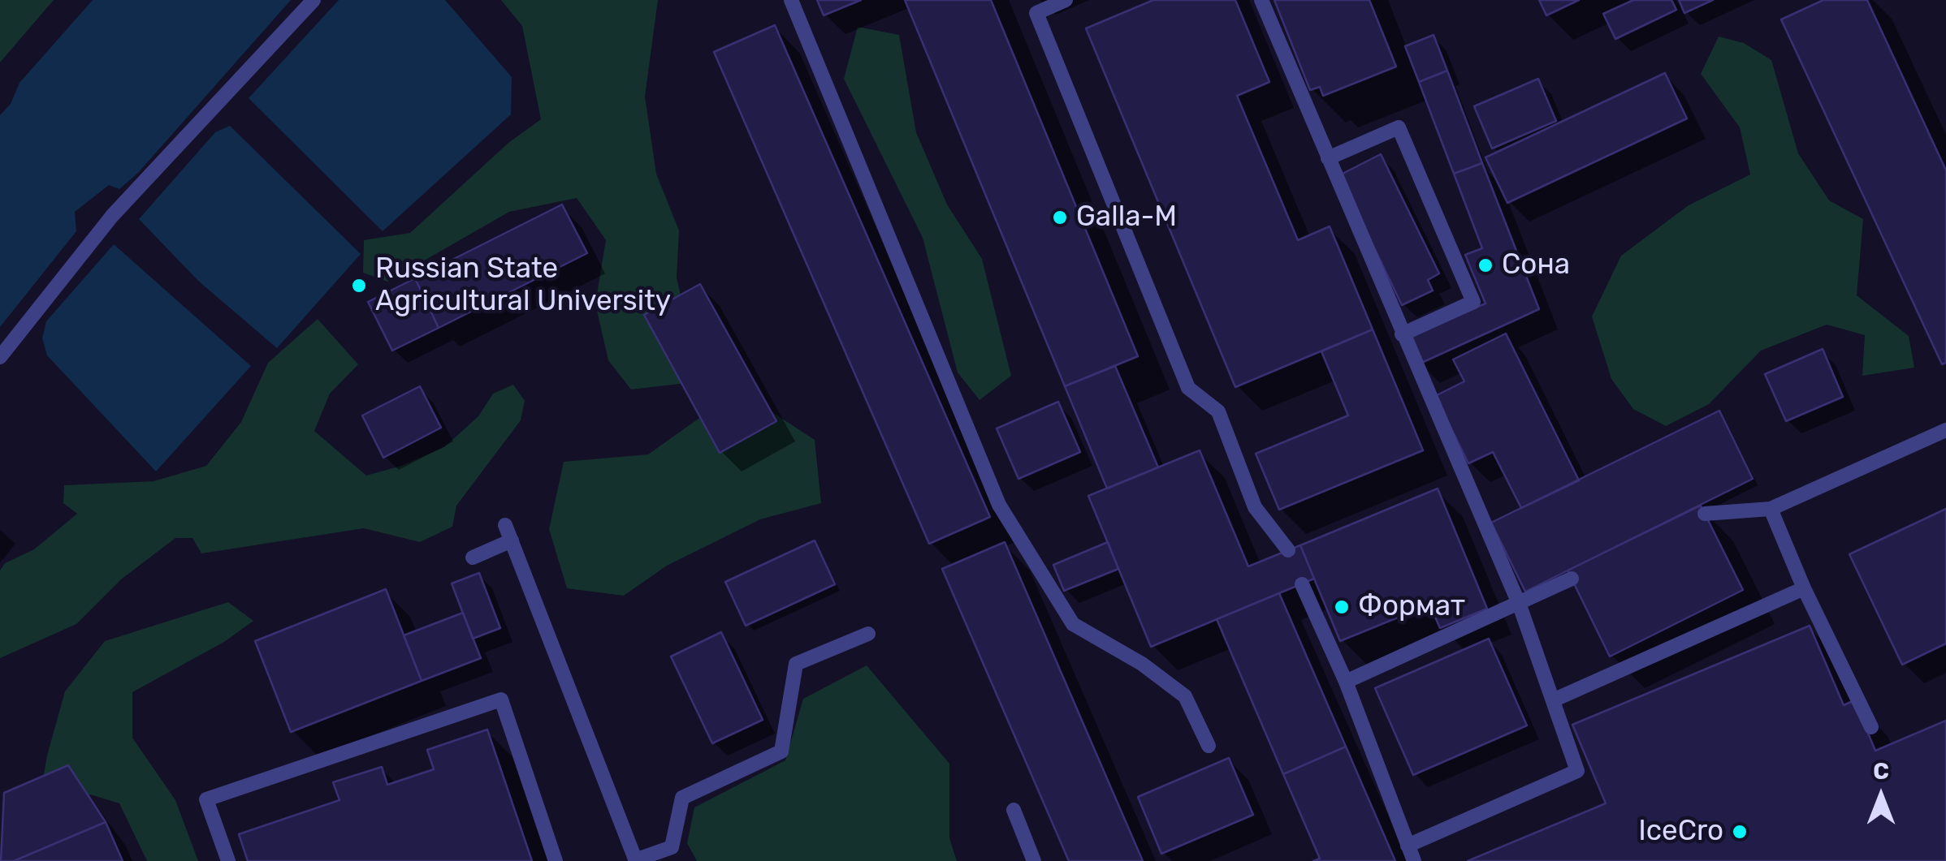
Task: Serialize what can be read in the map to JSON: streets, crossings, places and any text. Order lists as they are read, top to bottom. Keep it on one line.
{"places":["Galla-M","Сона","Russian State Agricultural University","Формат","IceCro"],"north":"top"}
